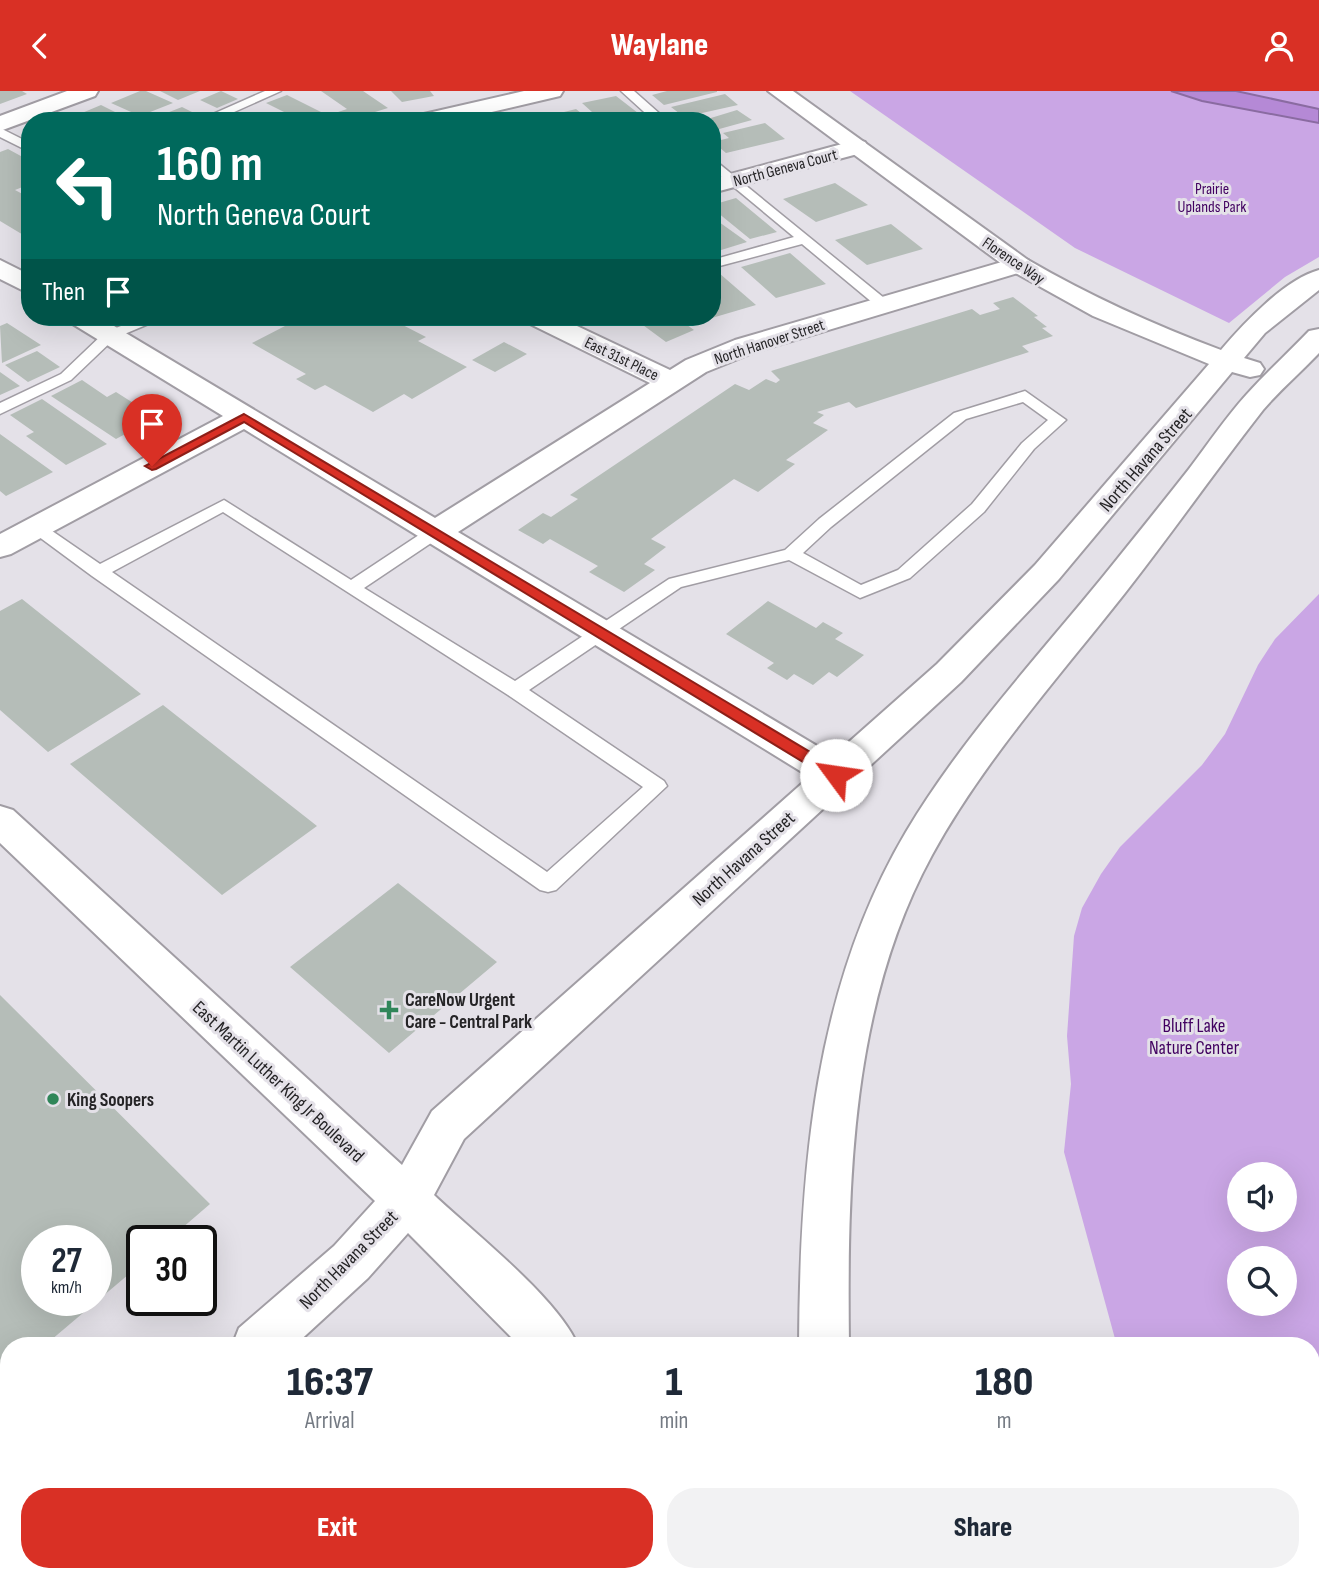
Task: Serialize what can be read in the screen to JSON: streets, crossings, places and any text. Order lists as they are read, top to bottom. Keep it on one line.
{"streets":{"street":["North Geneva Court","Florence Way","North Hanover Street","East 31st Place","North Havana Street","East Martin Luther King Jr Boulevard"]},"crossings":[["North Geneva Court","Florence Way"],["Florence Way","North Hanover Street"],["Florence Way","North Havana Street"],["North Hanover Street","East 31st Place"],["North Havana Street","East Martin Luther King Jr Boulevard"]],"parks":["Prairie Uplands Park","Bluff Lake Nature Center"],"places":{"health":["CareNow Urgent Care - Central Park"],"other":["King Soopers"]},"page":{"header":"Waylane","turn":["160 m","North Geneva Court"],"then":"Then","speed":"27 km/h","limit":"30","eta":["16:37","Arrival","1","min","180","m"],"buttons":["Exit","Share"]}}
